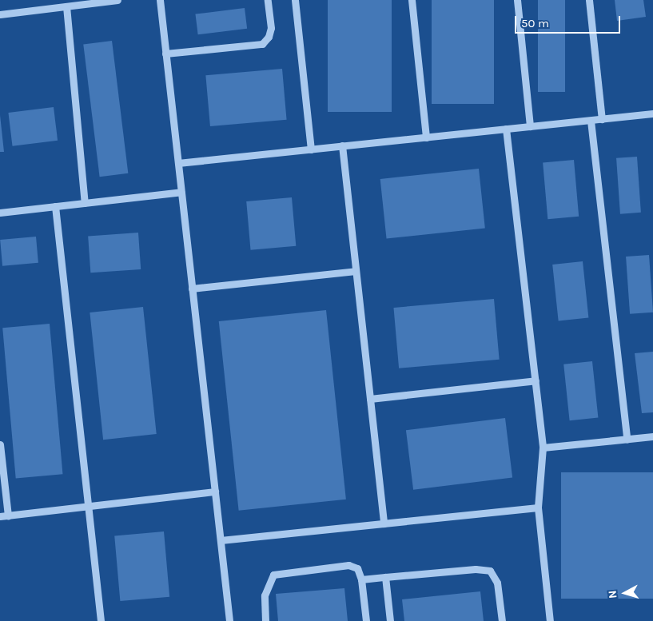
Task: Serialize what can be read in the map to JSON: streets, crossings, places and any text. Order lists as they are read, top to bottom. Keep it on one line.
{"scale_bar":"50 m","north":"left"}
